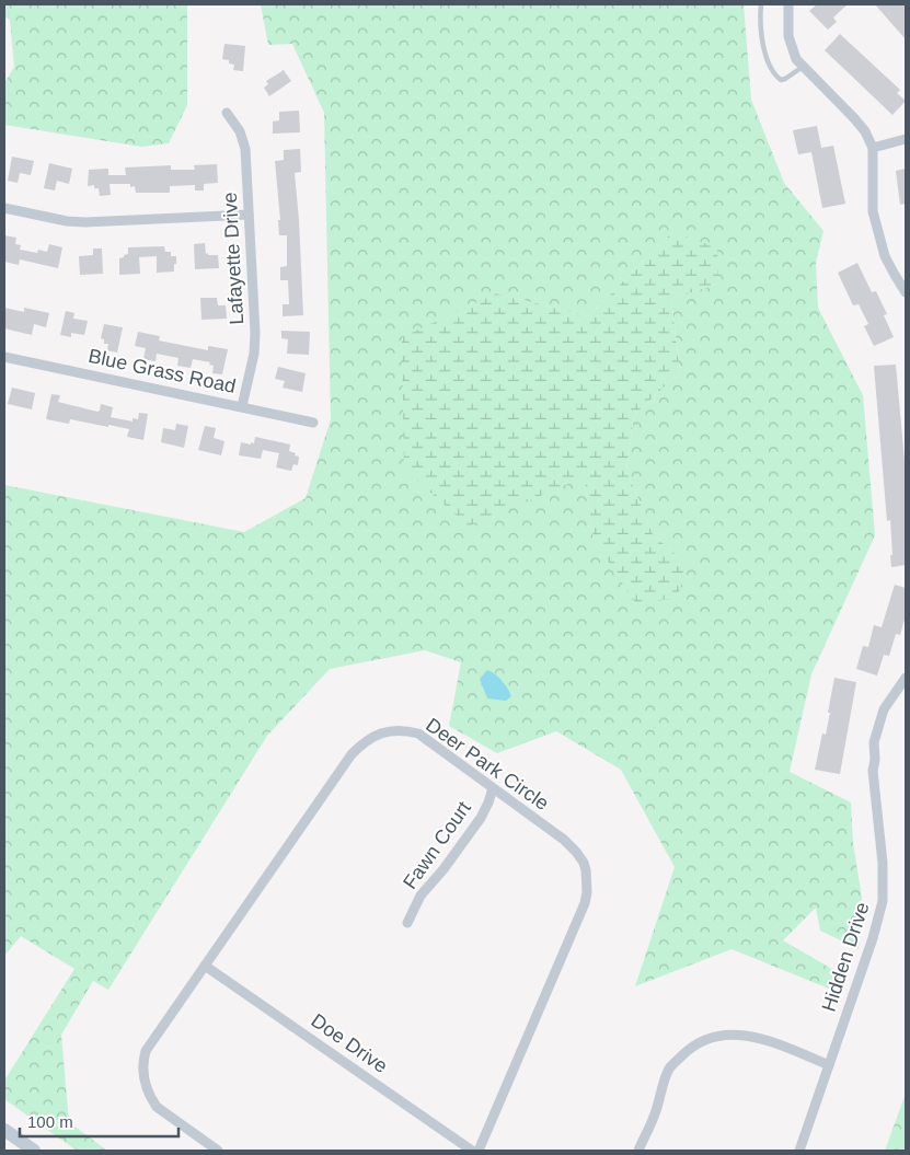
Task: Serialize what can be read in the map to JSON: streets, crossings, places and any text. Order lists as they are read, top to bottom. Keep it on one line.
{"streets":{"street":["Lafayette Drive","Blue Grass Road","Deer Park Circle","Fawn Court","Hidden Drive","Doe Drive"]},"crossings":[["Lafayette Drive","Blue Grass Road"],["Deer Park Circle","Fawn Court"],["Deer Park Circle","Doe Drive"]],"scale_bar":"100 m"}
